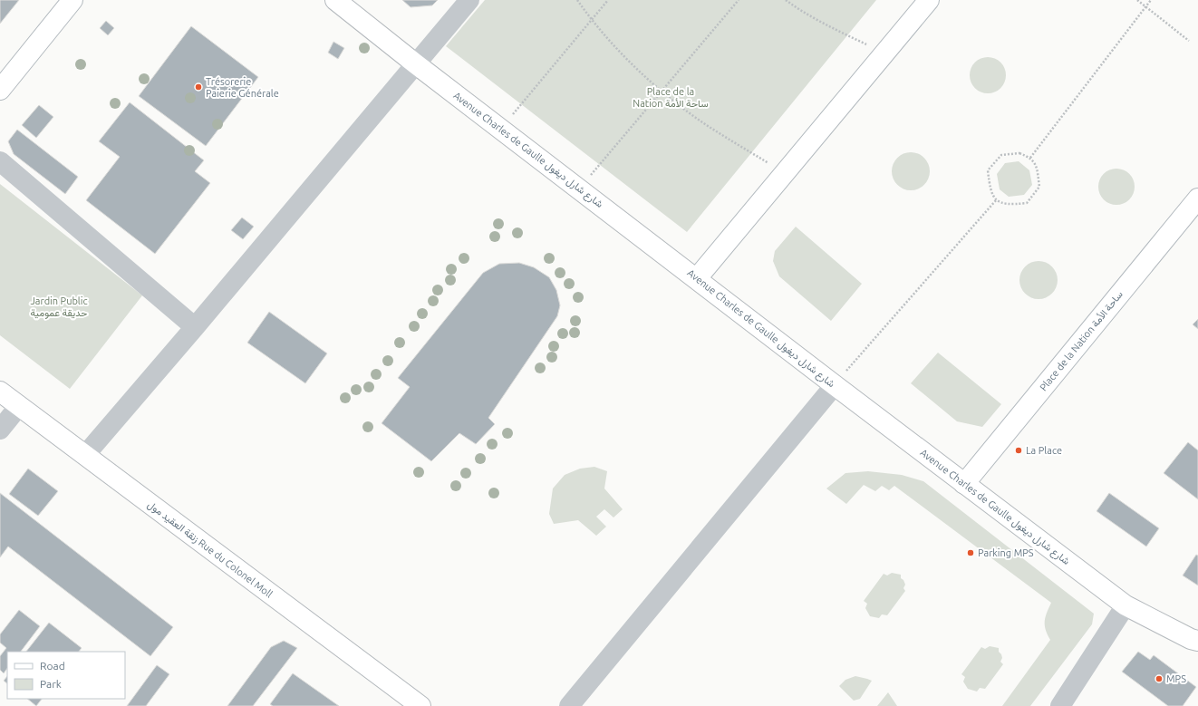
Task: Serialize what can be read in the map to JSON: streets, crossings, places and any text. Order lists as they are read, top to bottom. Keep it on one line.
{"streets":{"main road":["Avenue Charles de Gaulle شارع شارل ديغول","Place de la Nation ساحة الأمة","زنقة العقيد مول Rue du Colonel Moll"]},"crossings":[["Avenue Charles de Gaulle شارع شارل ديغول","Place de la Nation ساحة الأمة"]],"parks":["Place de la Nation ساحة الأمة","Jardin Public حديقة عمومية"],"places":["Trésorerie Paierie Générale","La Place","Parking MPS","MPS"],"legend":["Road","Park"]}
